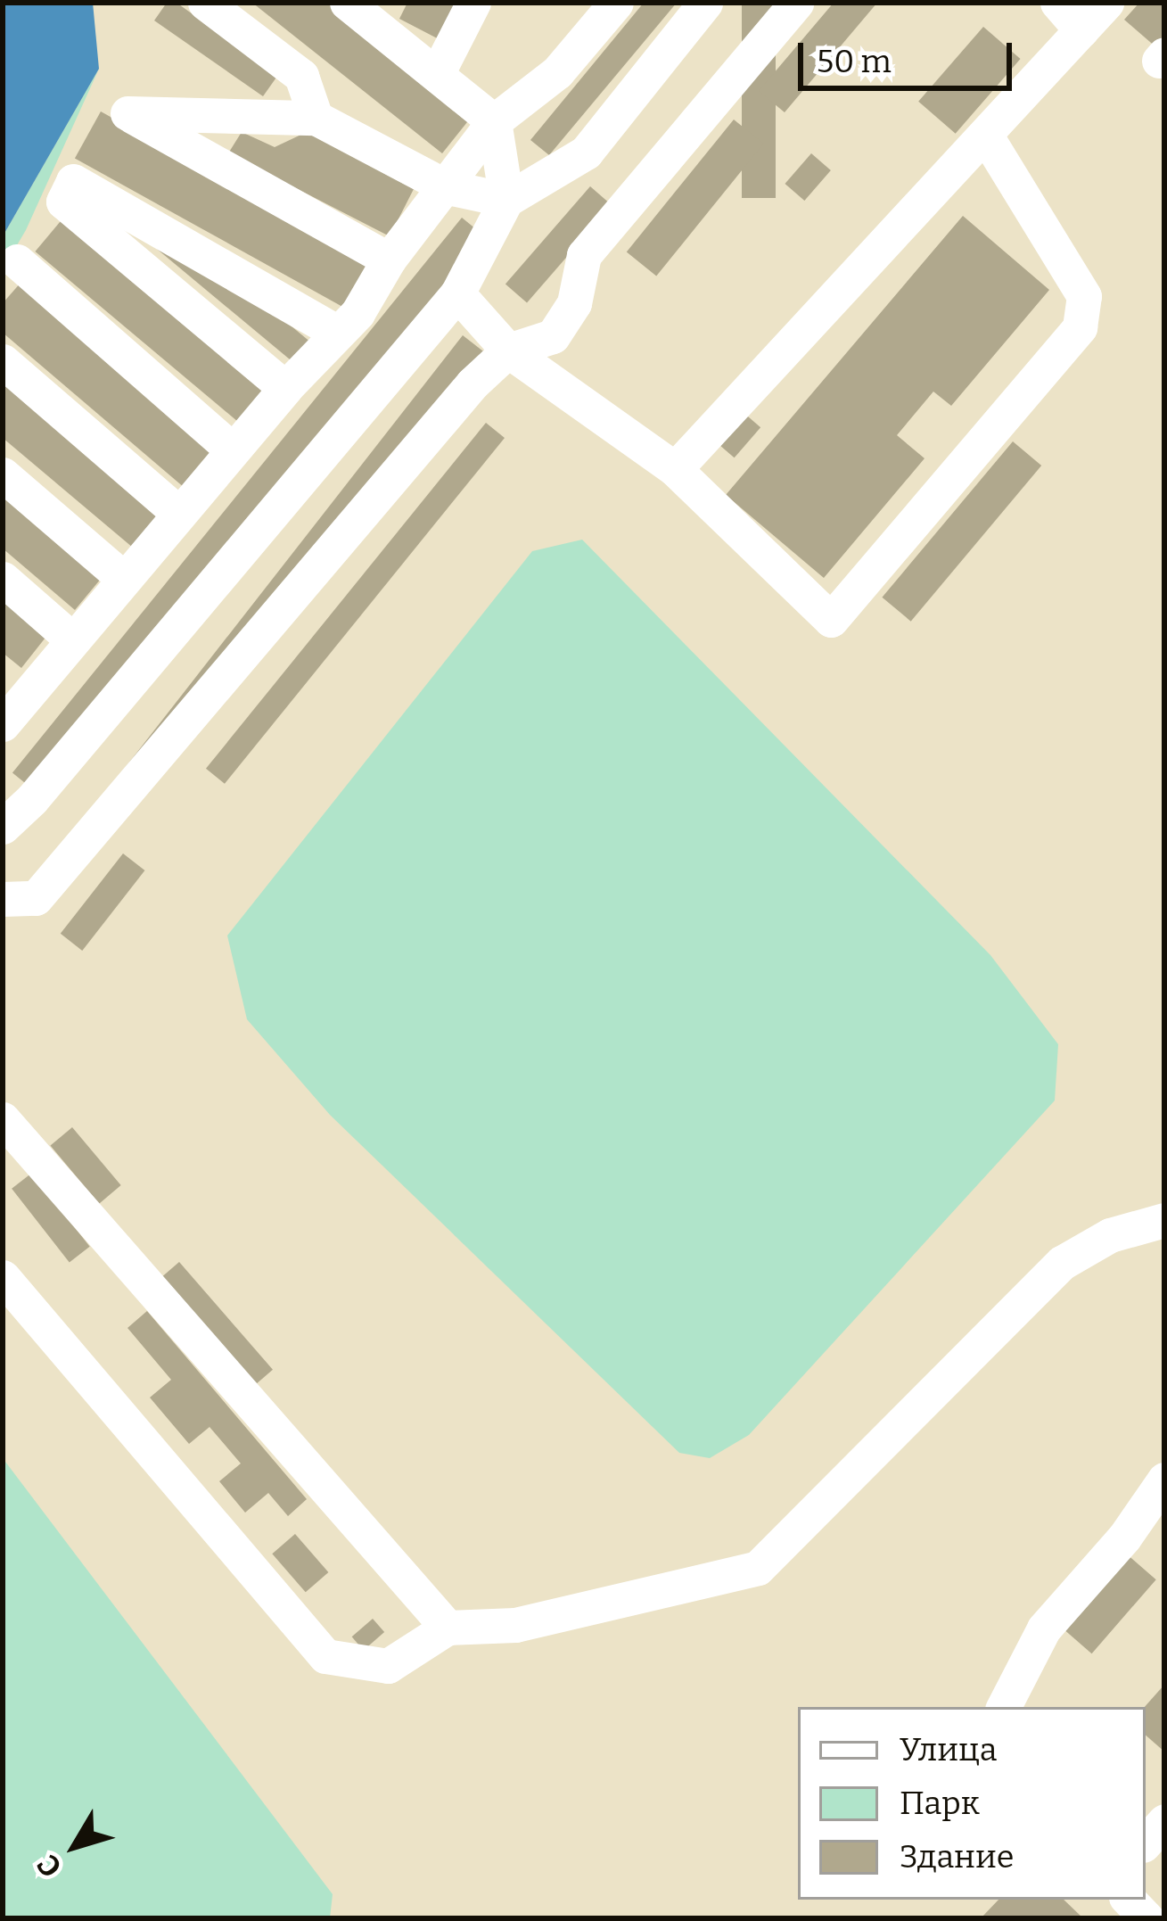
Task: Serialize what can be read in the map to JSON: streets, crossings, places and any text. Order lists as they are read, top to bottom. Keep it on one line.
{"legend":["Улица","Парк","Здание"],"scale_bar":"50 m","north":"bottom left"}
